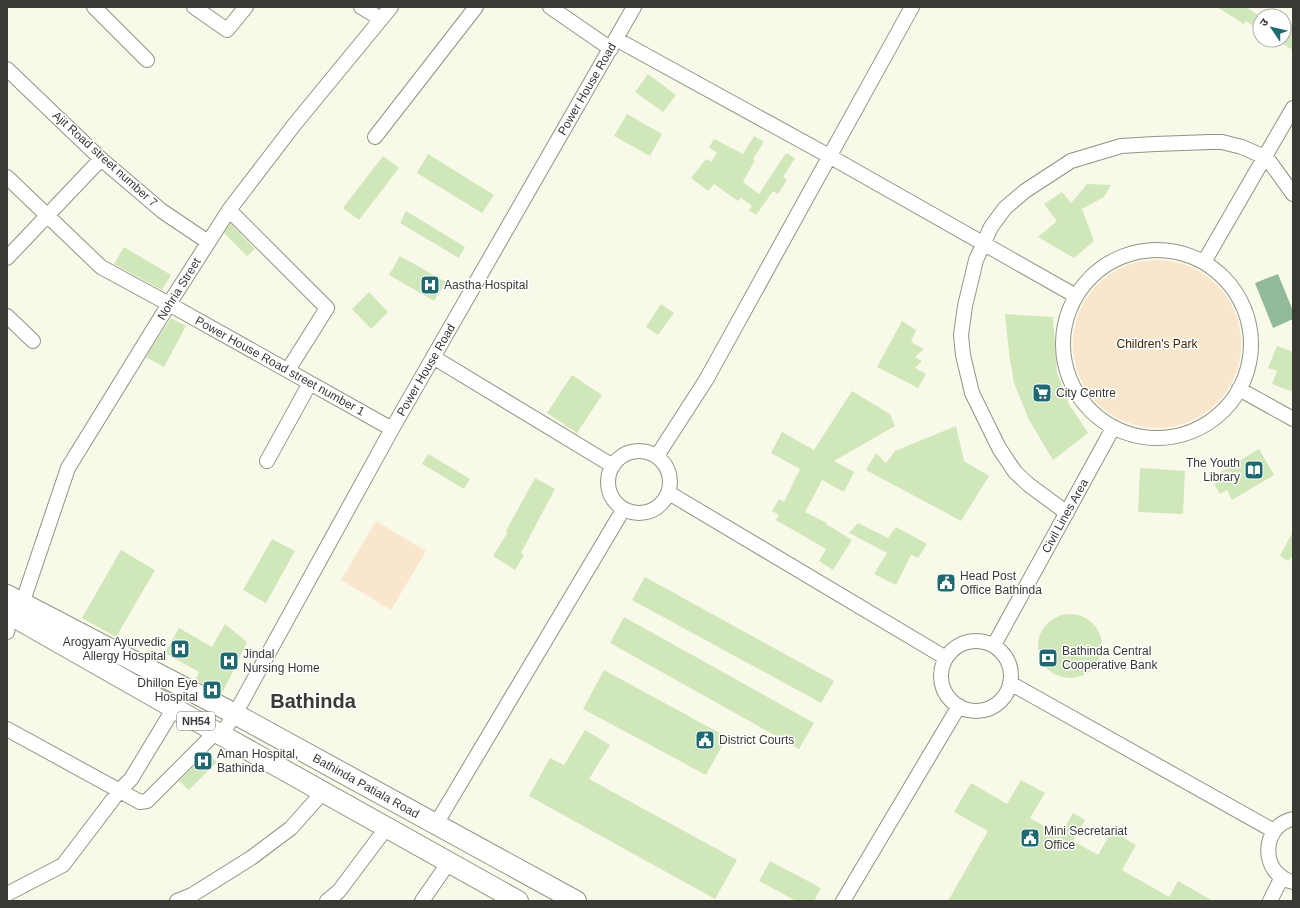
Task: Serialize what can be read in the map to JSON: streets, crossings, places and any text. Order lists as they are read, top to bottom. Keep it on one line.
{"streets":{"highway":["NH54","Bathinda Patiala Road"],"street":["Power House Road","Ajit Road street number 7","Nohria Street","Power House Road street number 1","Civil Lines Area"]},"crossings":[["Power House Road","Power House Road street number 1"],["Power House Road","NH54"],["Power House Road","Bathinda Patiala Road"],["Ajit Road street number 7","Nohria Street"],["Nohria Street","Power House Road street number 1"],["Nohria Street","NH54"],["Nohria Street","Bathinda Patiala Road"],["NH54","Bathinda Patiala Road"]],"districts":["Bathinda"],"parks":["Children's Park"],"places":{"hospital":["Aastha Hospital","Arogyam Ayurvedic Allergy Hospital","Jindal Nursing Home","Dhillon Eye Hospital","Aman Hospital, Bathinda"],"supermarket":["City Centre"],"library":["The Youth Library"],"public building":["Head Post Office Bathinda","District Courts","Mini Secretariat Office"],"bank":["Bathinda Central Cooperative Bank"]},"north":"top left"}
